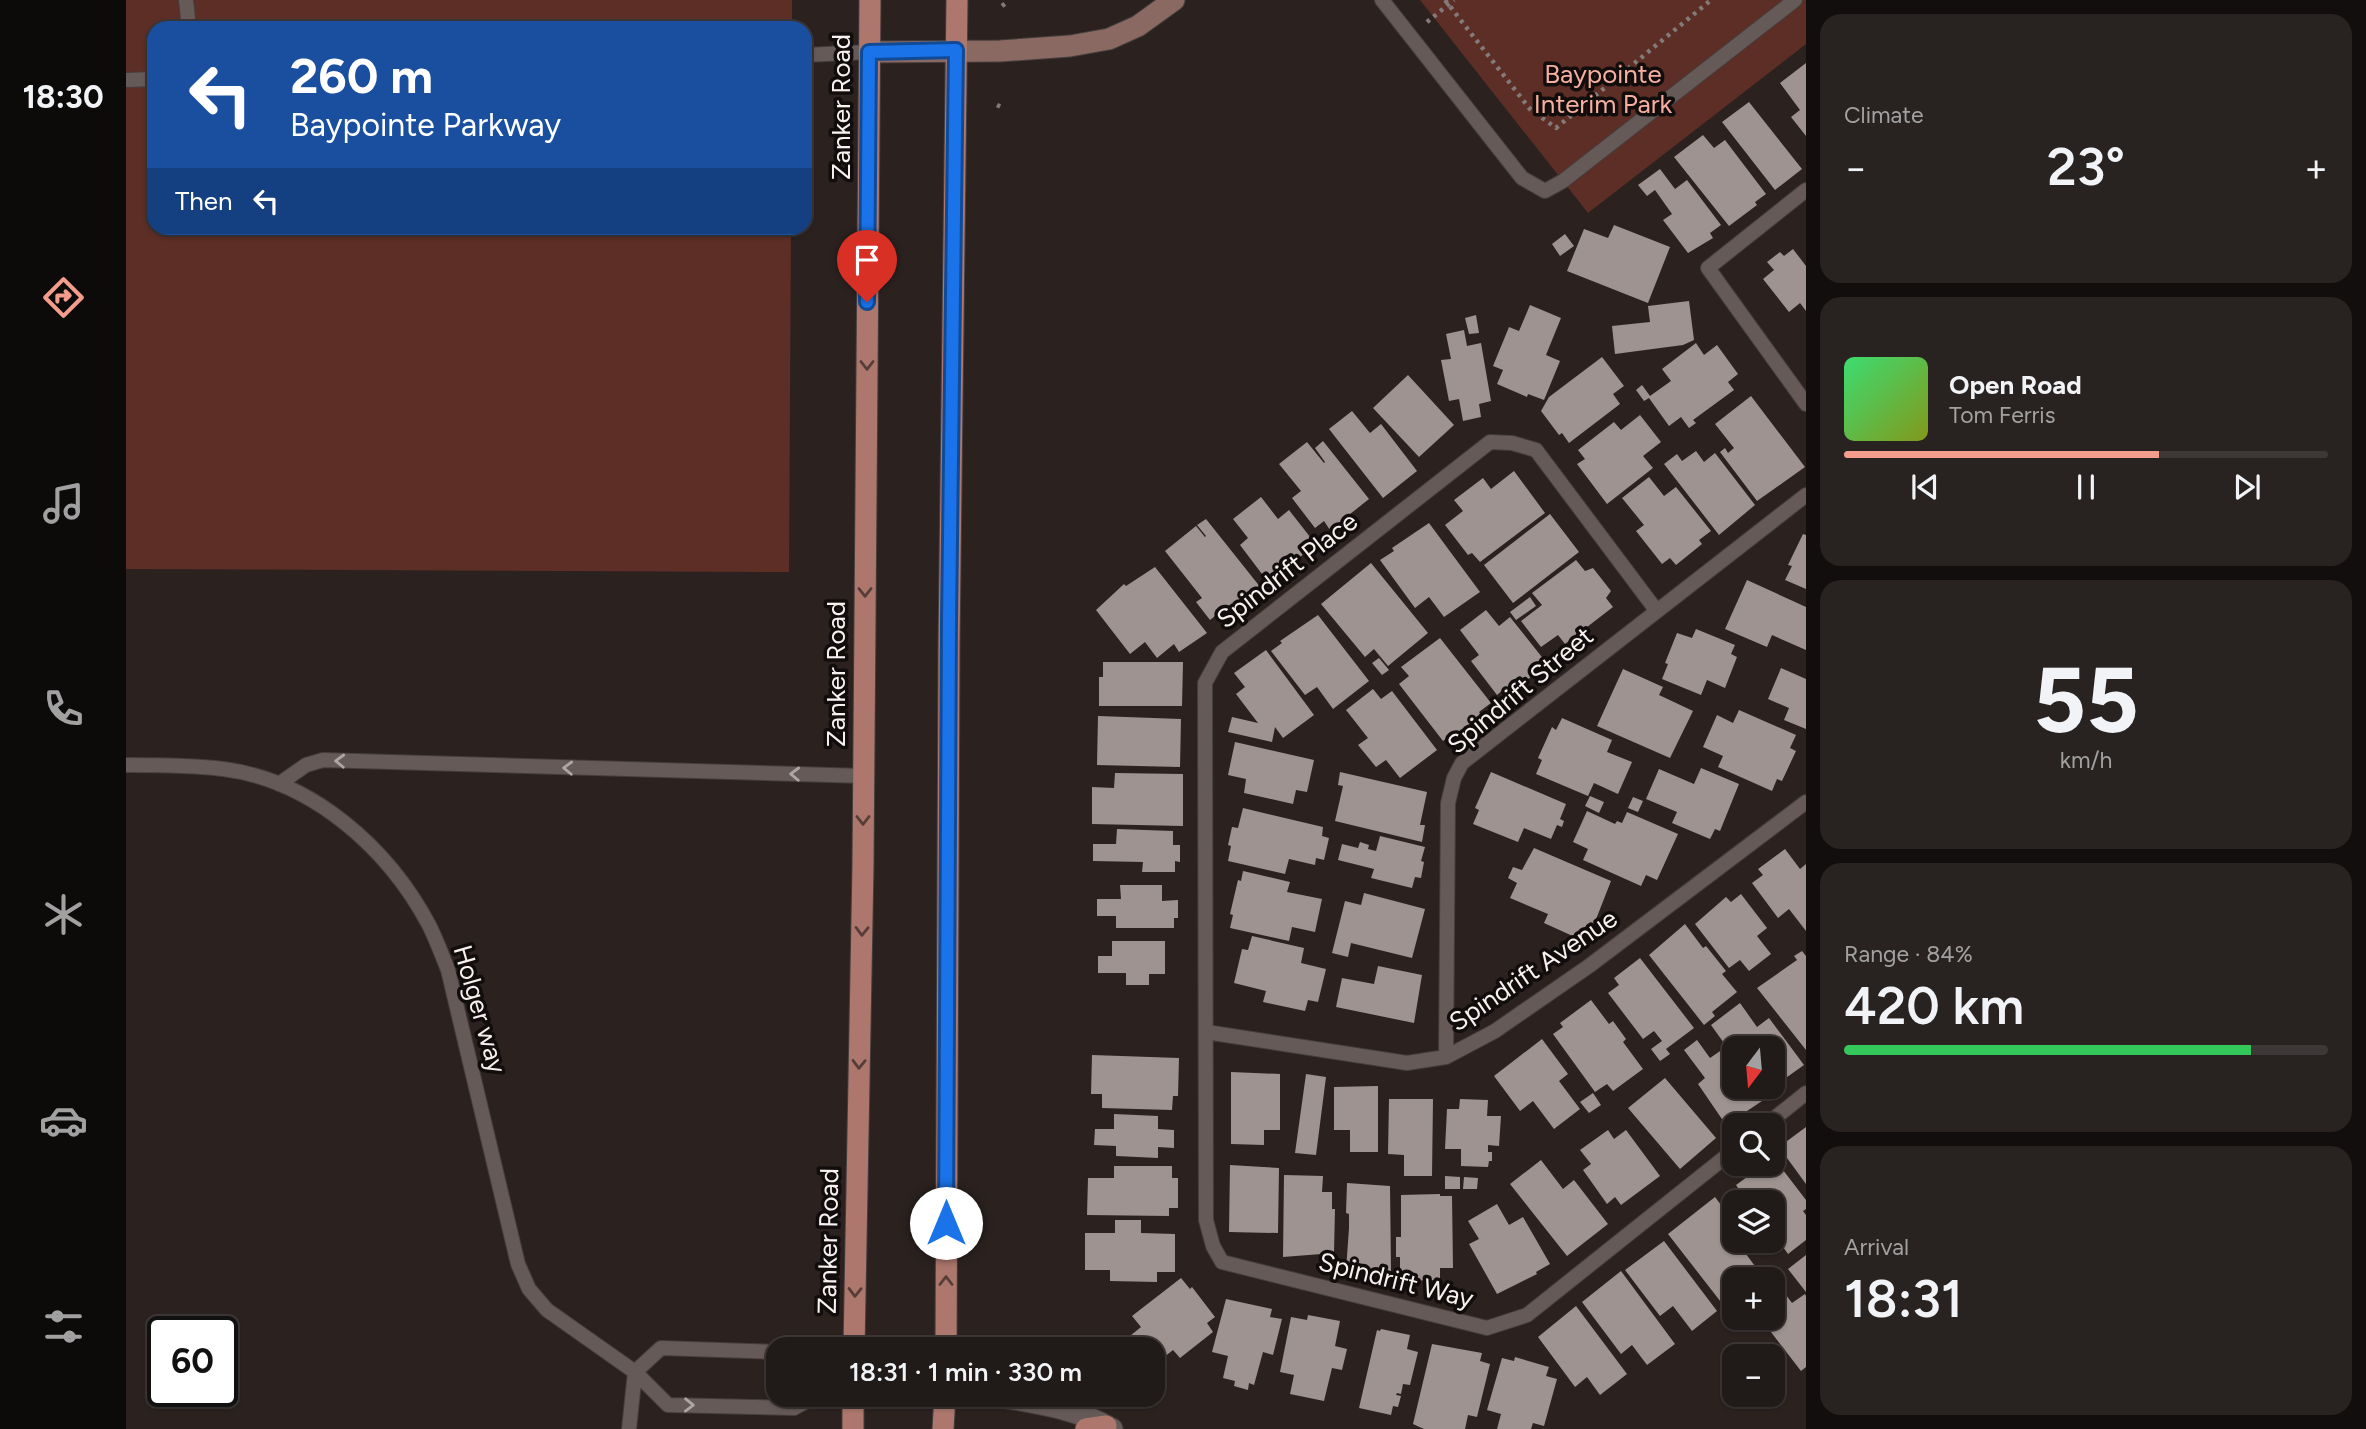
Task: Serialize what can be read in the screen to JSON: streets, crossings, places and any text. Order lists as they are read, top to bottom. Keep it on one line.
{"streets":{"main road":["Zanker Road"],"lane":["Spindrift Place","Spindrift Street","Spindrift Avenue","Holger way","Spindrift Way"]},"crossings":[["Spindrift Place","Spindrift Street"],["Spindrift Place","Spindrift Avenue"],["Spindrift Place","Spindrift Way"],["Spindrift Street","Spindrift Avenue"],["Spindrift Avenue","Spindrift Way"]],"parks":["Baypointe Interim Park"],"north":"bottom","page":{"tabs":"18:30","tile":["Climate",["55","km/h"],["Range · 84%","420 km"],["Arrival","18:31"]],"turn":["260 m","Baypointe Parkway"],"heat":["−","23°","+"],"then":"Then","song":["Open Road","Tom Ferris"],"map_buttons":["+","−"],"limit":"60","trip":"18:31 · 1 min · 330 m"}}
